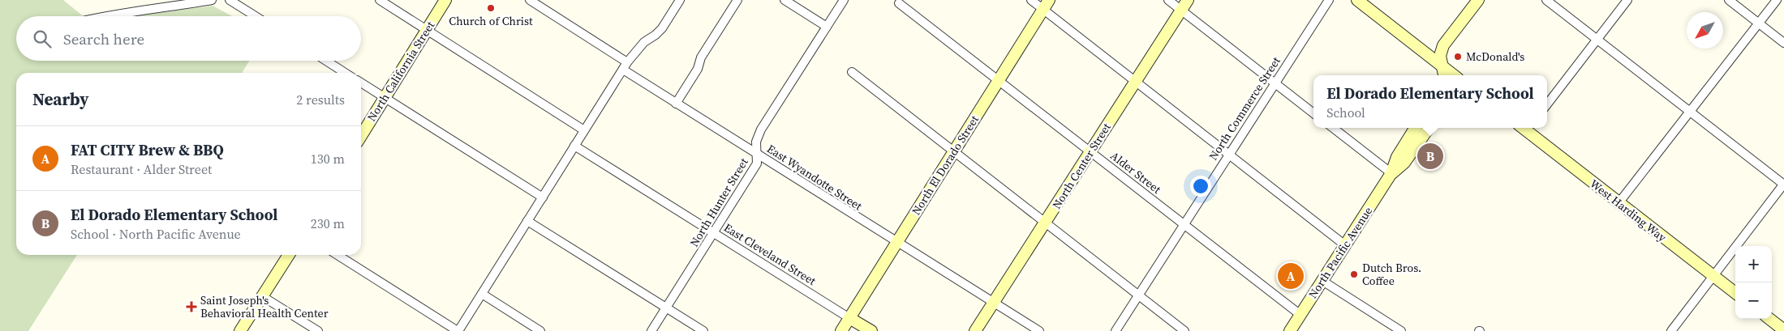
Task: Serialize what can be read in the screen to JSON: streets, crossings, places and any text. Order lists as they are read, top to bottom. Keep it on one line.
{"streets":{"street":["North California Street","North Commerce Street","North El Dorado Street","North Center Street","Alder Street","East Wyandotte Street","North Hunter Street","West Harding Way","North Pacific Avenue","East Cleveland Street"]},"crossings":[["North Commerce Street","Alder Street"],["North El Dorado Street","Alder Street"],["North El Dorado Street","East Wyandotte Street"],["North El Dorado Street","East Cleveland Street"],["North Center Street","Alder Street"],["North Center Street","East Wyandotte Street"],["Alder Street","North Pacific Avenue"],["East Wyandotte Street","North Hunter Street"],["North Hunter Street","East Cleveland Street"]],"places":{"other":["Church of Christ","McDonald's","Dutch Bros. Coffee"],"health":["Saint Joseph's Behavioral Health Center"]},"north":"bottom left","page":{"search":"Search here","heading":["Nearby","2 results"],"popup":["El Dorado Elementary School","School"],"list":[{"mark":"A","name":"FAT CITY Brew & BBQ","note":"Restaurant · Alder Street","value":"130 m"},{"mark":"B","name":"El Dorado Elementary School","note":"School · North Pacific Avenue","value":"230 m"}],"pins":["B","A"],"map_buttons":["+","−"]}}
